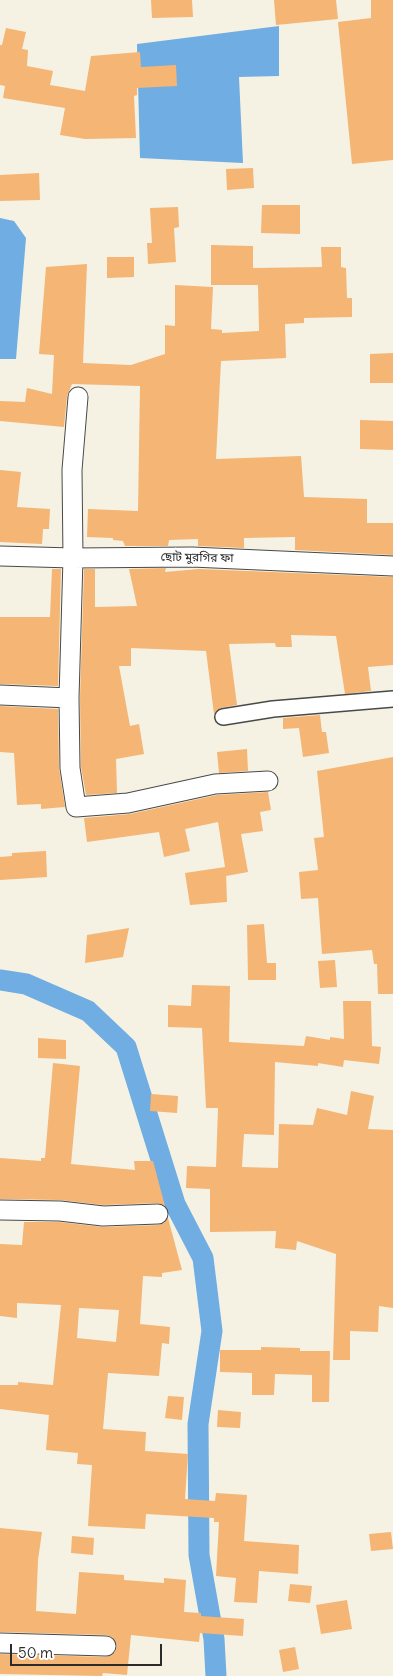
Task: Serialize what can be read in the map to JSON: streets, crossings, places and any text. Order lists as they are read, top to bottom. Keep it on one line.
{"streets":{"street":["ছোট মুরগির ফা"]},"scale_bar":"50 m"}
